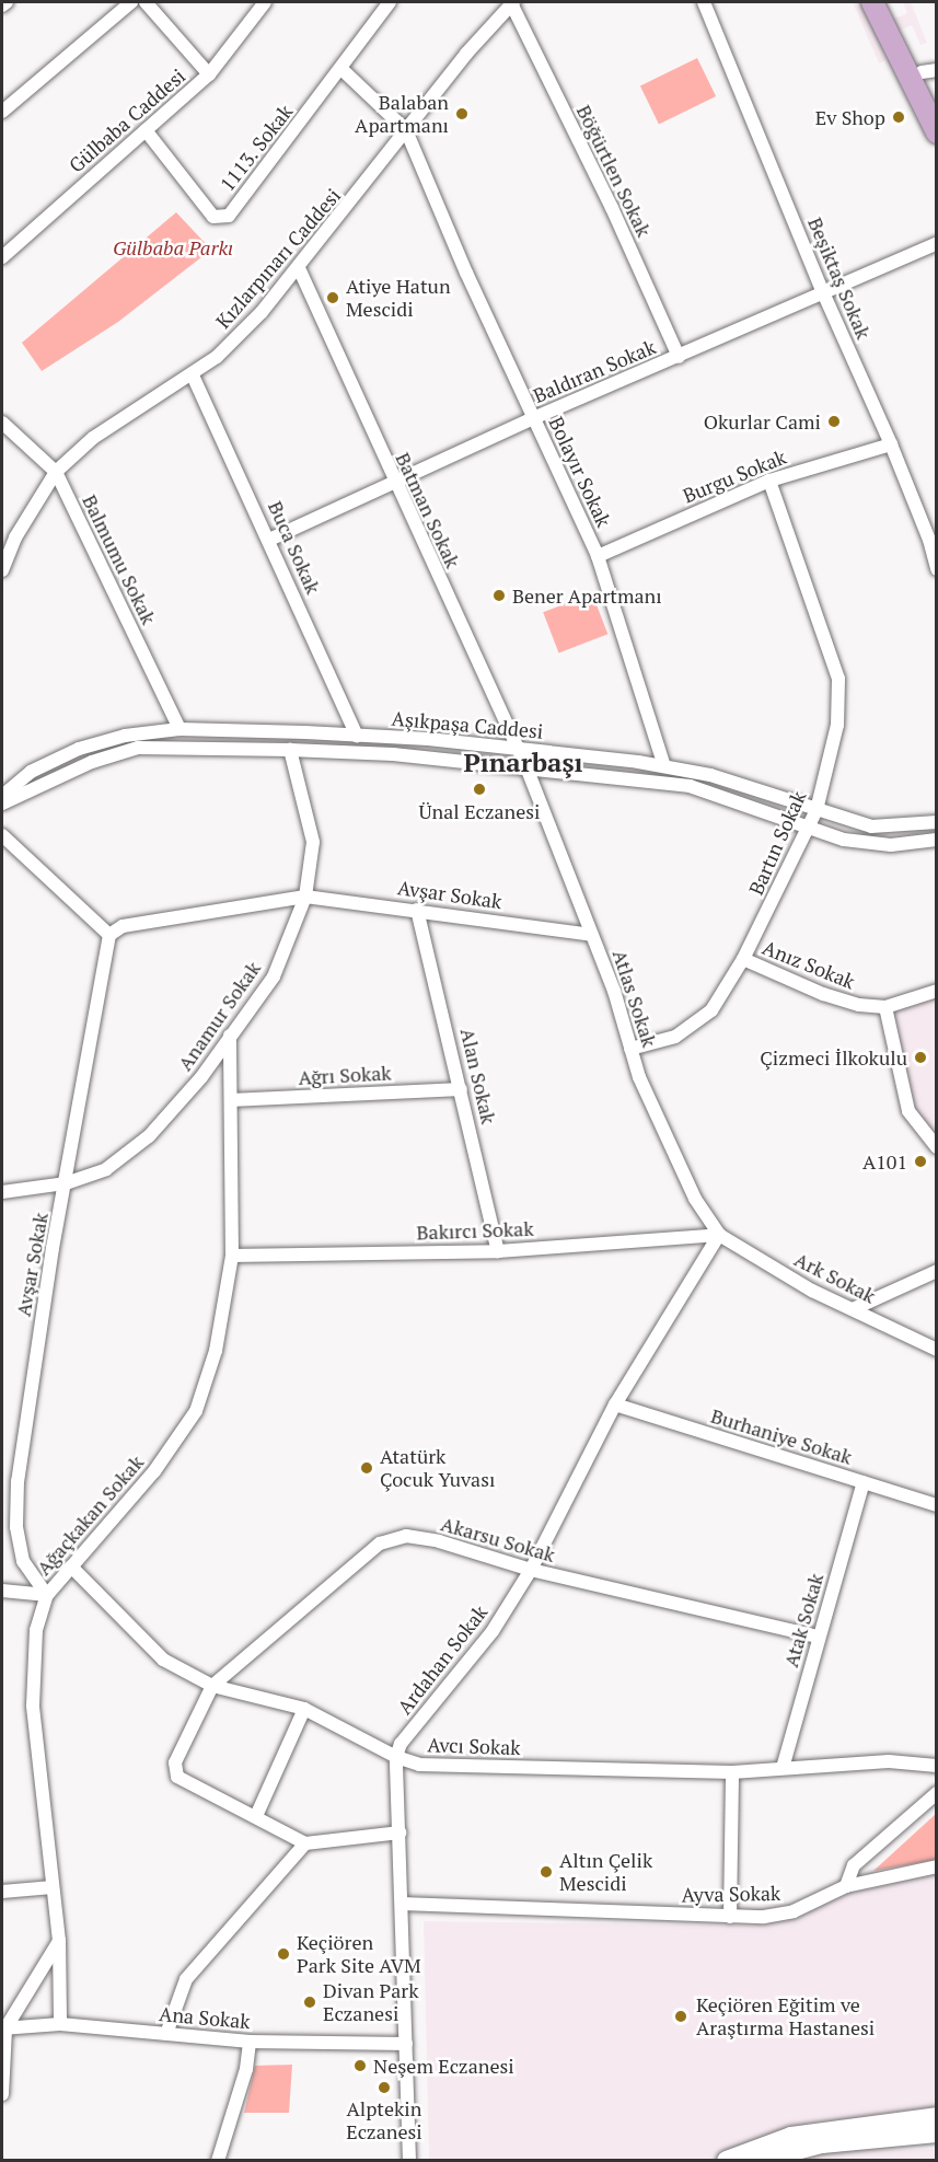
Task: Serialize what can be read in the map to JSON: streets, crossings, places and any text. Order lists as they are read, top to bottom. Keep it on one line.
{"streets":{"street":["Gülbaba Caddesi","1113. Sokak","Böğürtlen Sokak","Kızlarpınarı Caddesi","Beşiktaş Sokak","Baldıran Sokak","Bolayır Sokak","Burgu Sokak","Batman Sokak","Buca Sokak","Balmumu Sokak","Aşıkpaşa Caddesi","Bartın Sokak","Avşar Sokak","Anız Sokak","Atlas Sokak","Anamur Sokak","Ağrı Sokak","Alan Sokak","Bakırcı Sokak","Ark Sokak","Burhaniye Sokak","Ağaçkakan Sokak","Akarsu Sokak","Atak Sokak","Ardahan Sokak","Avcı Sokak","Ayva Sokak","Ana Sokak"]},"crossings":[["Gülbaba Caddesi","1113. Sokak"],["Böğürtlen Sokak","Kızlarpınarı Caddesi"],["Böğürtlen Sokak","Baldıran Sokak"],["Kızlarpınarı Caddesi","Bolayır Sokak"],["Kızlarpınarı Caddesi","Batman Sokak"],["Kızlarpınarı Caddesi","Buca Sokak"],["Kızlarpınarı Caddesi","Balmumu Sokak"],["Beşiktaş Sokak","Baldıran Sokak"],["Beşiktaş Sokak","Burgu Sokak"],["Baldıran Sokak","Bolayır Sokak"],["Baldıran Sokak","Batman Sokak"],["Baldıran Sokak","Buca Sokak"],["Bolayır Sokak","Burgu Sokak"],["Bolayır Sokak","Aşıkpaşa Caddesi"],["Burgu Sokak","Bartın Sokak"],["Batman Sokak","Aşıkpaşa Caddesi"],["Batman Sokak","Atlas Sokak"],["Buca Sokak","Aşıkpaşa Caddesi"],["Balmumu Sokak","Aşıkpaşa Caddesi"],["Aşıkpaşa Caddesi","Bartın Sokak"],["Aşıkpaşa Caddesi","Atlas Sokak"],["Aşıkpaşa Caddesi","Anamur Sokak"],["Bartın Sokak","Anız Sokak"],["Bartın Sokak","Atlas Sokak"],["Avşar Sokak","Atlas Sokak"],["Avşar Sokak","Anamur Sokak"],["Avşar Sokak","Alan Sokak"],["Avşar Sokak","Ağaçkakan Sokak"],["Atlas Sokak","Bakırcı Sokak"],["Atlas Sokak","Ark Sokak"],["Atlas Sokak","Ardahan Sokak"],["Anamur Sokak","Ağaçkakan Sokak"],["Ağrı Sokak","Alan Sokak"],["Ağrı Sokak","Ağaçkakan Sokak"],["Alan Sokak","Bakırcı Sokak"],["Bakırcı Sokak","Ark Sokak"],["Bakırcı Sokak","Ağaçkakan Sokak"],["Bakırcı Sokak","Ardahan Sokak"],["Ark Sokak","Ardahan Sokak"],["Burhaniye Sokak","Atak Sokak"],["Burhaniye Sokak","Ardahan Sokak"],["Ağaçkakan Sokak","Avcı Sokak"],["Ağaçkakan Sokak","Ana Sokak"],["Akarsu Sokak","Atak Sokak"],["Akarsu Sokak","Ardahan Sokak"],["Akarsu Sokak","Avcı Sokak"],["Atak Sokak","Avcı Sokak"],["Ardahan Sokak","Avcı Sokak"]],"districts":["Pınarbaşı"],"parks":["Gülbaba Parkı"],"places":["Balaban Apartmanı","Ev Shop","Atiye Hatun Mescidi","Okurlar Cami","Bener Apartmanı","Ünal Eczanesi","Çizmeci İlkokulu","A101","Atatürk Çocuk Yuvası","Altın Çelik Mescidi","Keçiören Park Site AVM","Divan Park Eczanesi","Keçiören Eğitim ve Araştırma Hastanesi","Neşem Eczanesi","Alptekin Eczanesi"]}
